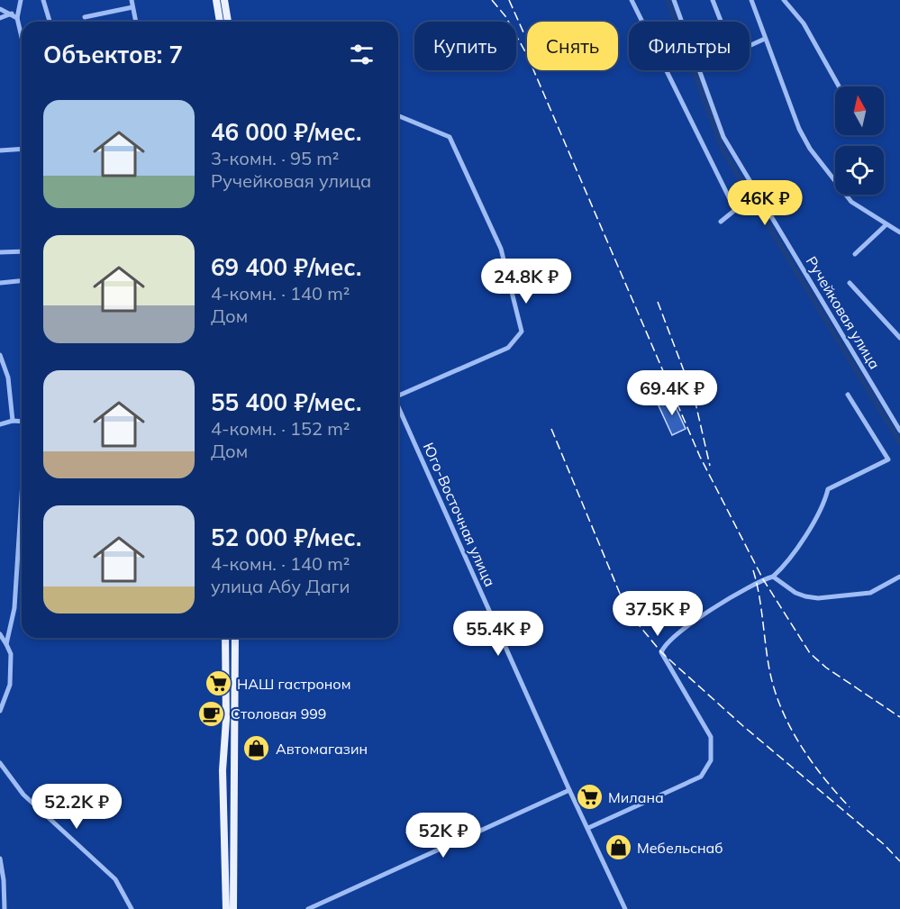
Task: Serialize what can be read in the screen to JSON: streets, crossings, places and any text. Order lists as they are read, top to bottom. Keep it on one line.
{"streets":{"street":["Ручейковая улица","Юго-Восточная улица"]},"places":{"supermarket":["НАШ гастроном","Милана"],"cafe":["Столовая 999"],"shop":["Автомагазин","Мебельснаб"]},"north":"top","page":{"chip":["Купить","Снять","Фильтры"],"heading":"Объектов: 7","list":[{"name":"46 000 ₽/мес.","note":"3-комн. · 95 m² · Ручейковая улица"},{"name":"69 400 ₽/мес.","note":"4-комн. · 140 m² · Дом"},{"name":"55 400 ₽/мес.","note":"4-комн. · 152 m² · Дом"},{"name":"52 000 ₽/мес.","note":"4-комн. · 140 m² · улица Абу Даги"}],"price":["46K ₽","24.8K ₽","69.4K ₽","37.5K ₽","55.4K ₽","52.2K ₽","52K ₽"]}}
